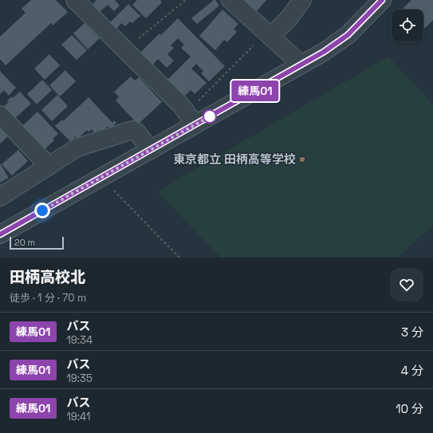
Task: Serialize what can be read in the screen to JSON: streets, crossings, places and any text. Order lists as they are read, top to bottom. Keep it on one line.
{"places":["東京都立 田柄高等学校"],"lines":["bus line 練馬01"],"scale_bar":"20 m","page":{"on_map":"練馬01","scale":"20 m","heading":["田柄高校北","徒歩 · 1 分 · 70 m"],"list":[{"mark":"練馬01","name":"バス","note":"19:34","value":"3 分"},{"mark":"練馬01","name":"バス","note":"19:35","value":"4 分"},{"mark":"練馬01","name":"バス","note":"19:41","value":"10 分"}]}}
